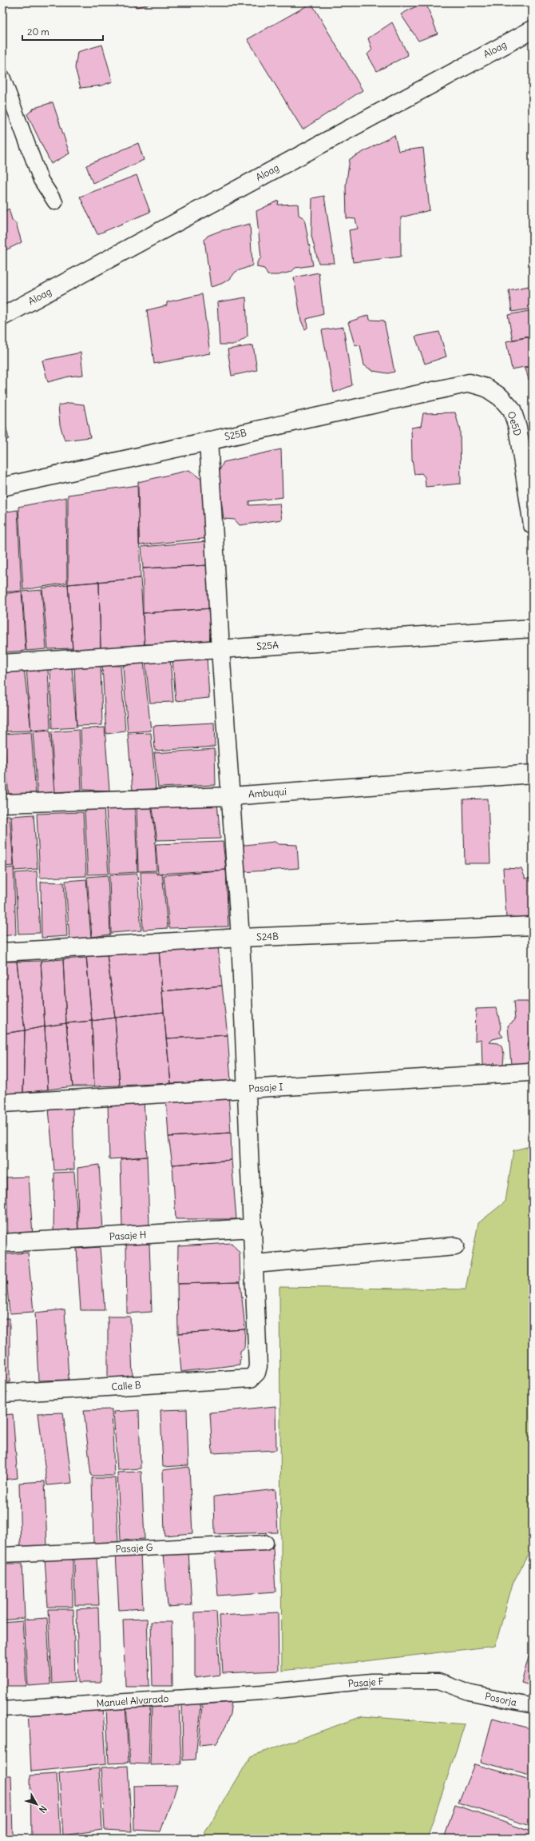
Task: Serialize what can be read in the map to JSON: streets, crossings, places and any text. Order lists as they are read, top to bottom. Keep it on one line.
{"streets":{"street":["Aloag","Oe5D","S25B","S25A","Ambuqui","S24B","Pasaje I","Pasaje H","Calle B"],"lane":["Pasaje G","Pasaje F","Posorja","Manuel Alvarado"]},"crossings":[["Oe5D","S25B"],["Pasaje F","Posorja"],["Pasaje F","Manuel Alvarado"]],"scale_bar":"20 m","north":"bottom right"}
